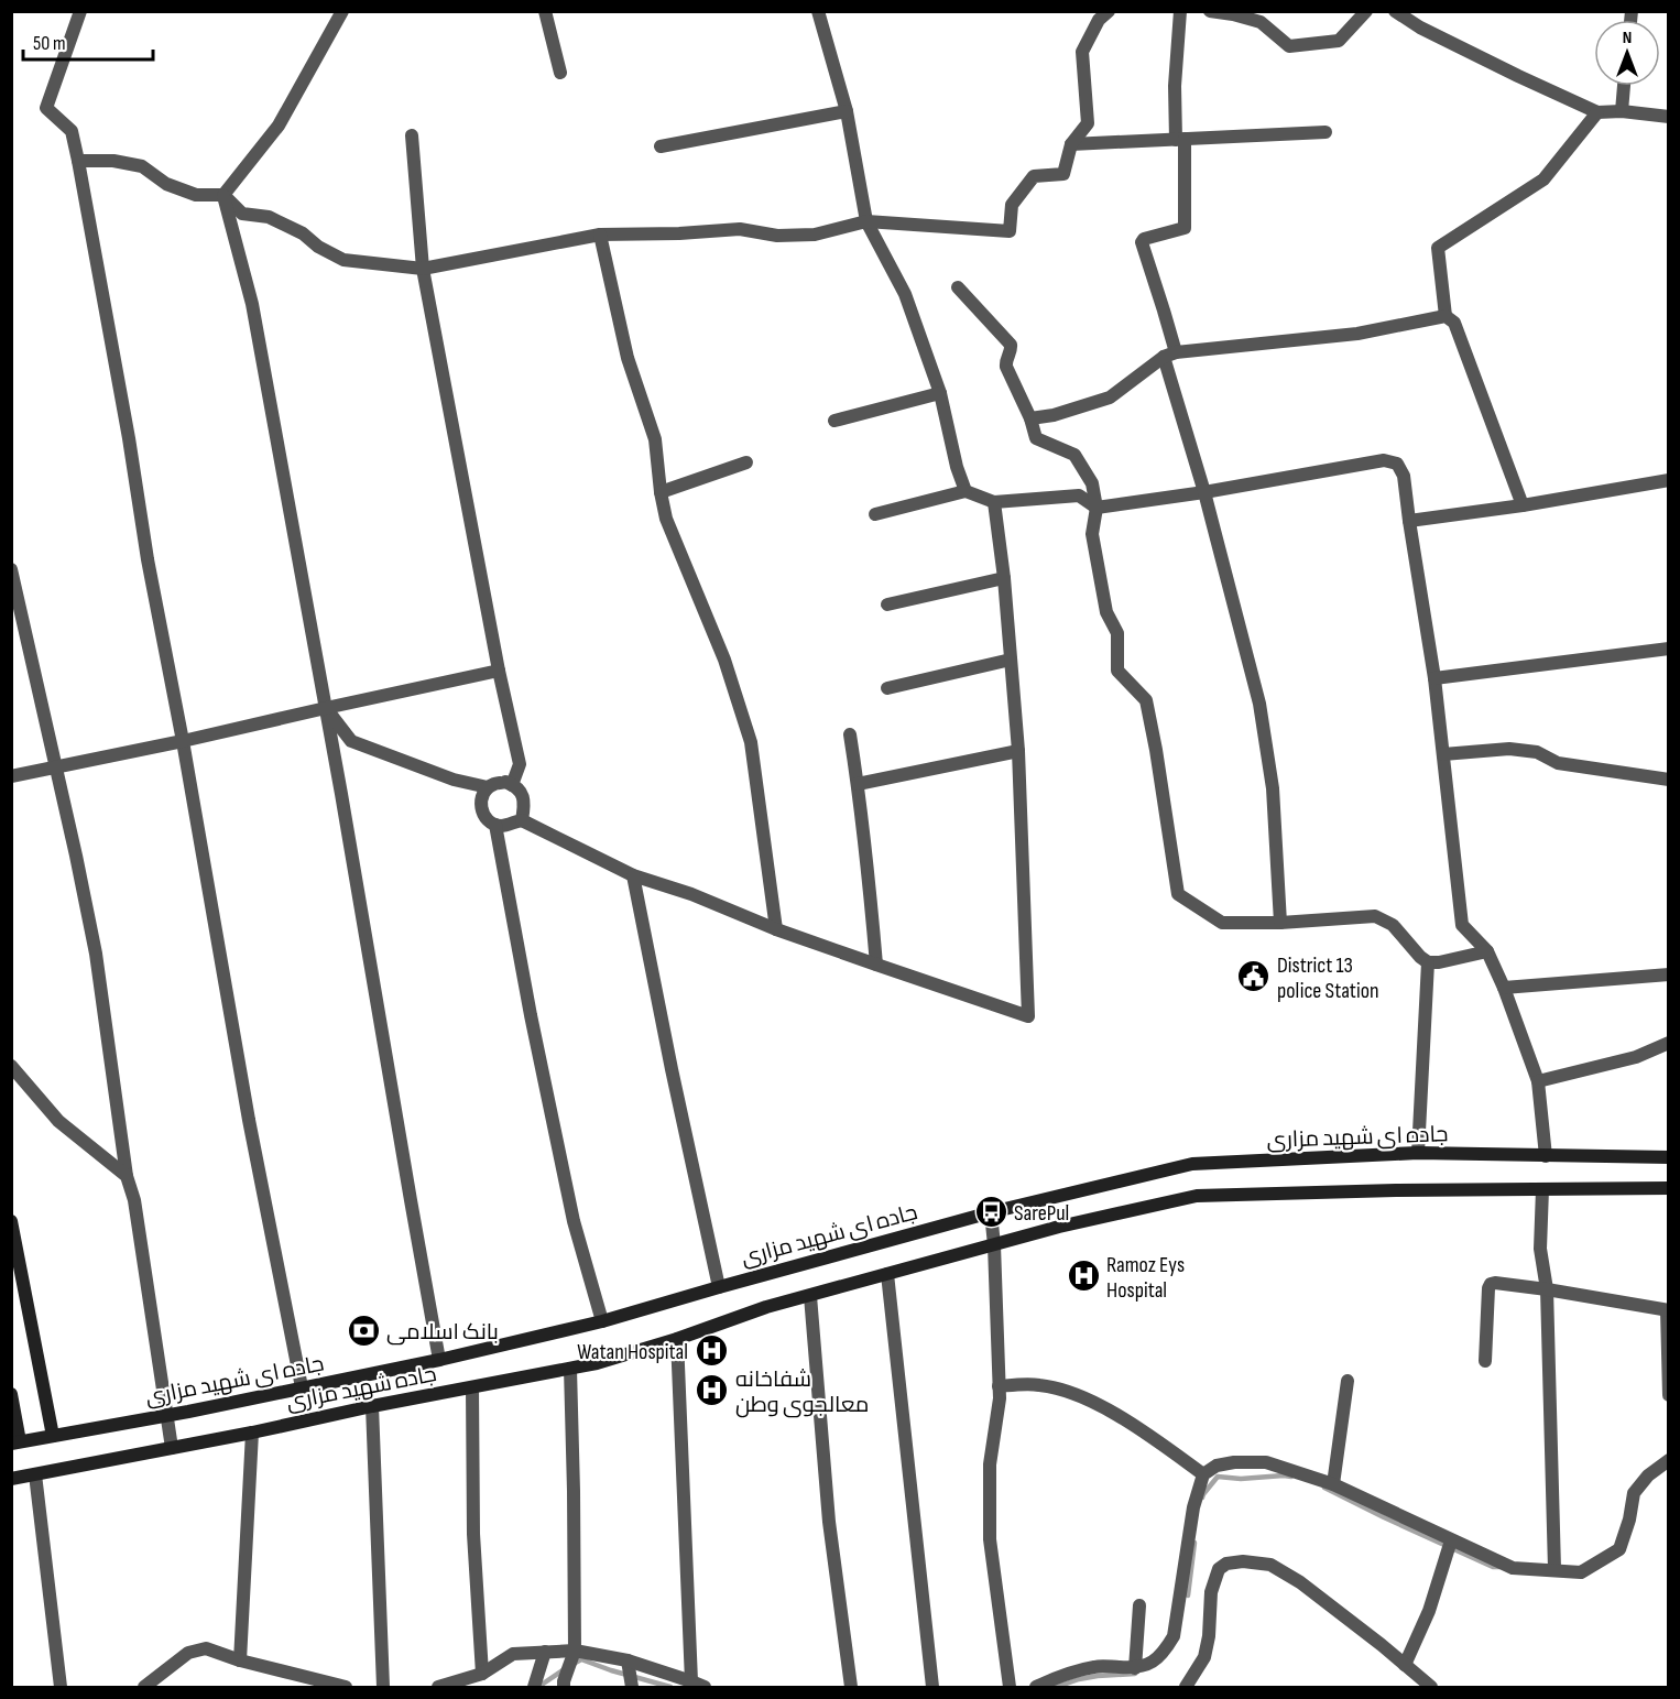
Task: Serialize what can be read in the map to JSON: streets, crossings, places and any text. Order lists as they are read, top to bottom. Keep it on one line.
{"streets":{"main road":["جاده ای شهید مزاری","جاده شهید مزاری"]},"places":{"public building":["District 13 police Station"],"bus stop":["SarePul"],"hospital":["Ramoz Eys Hospital","Watan Hospital","شفاخانه معالجوی وطن"],"bank":["بانک اسلامی"]},"scale_bar":"50 m","north":"top"}
